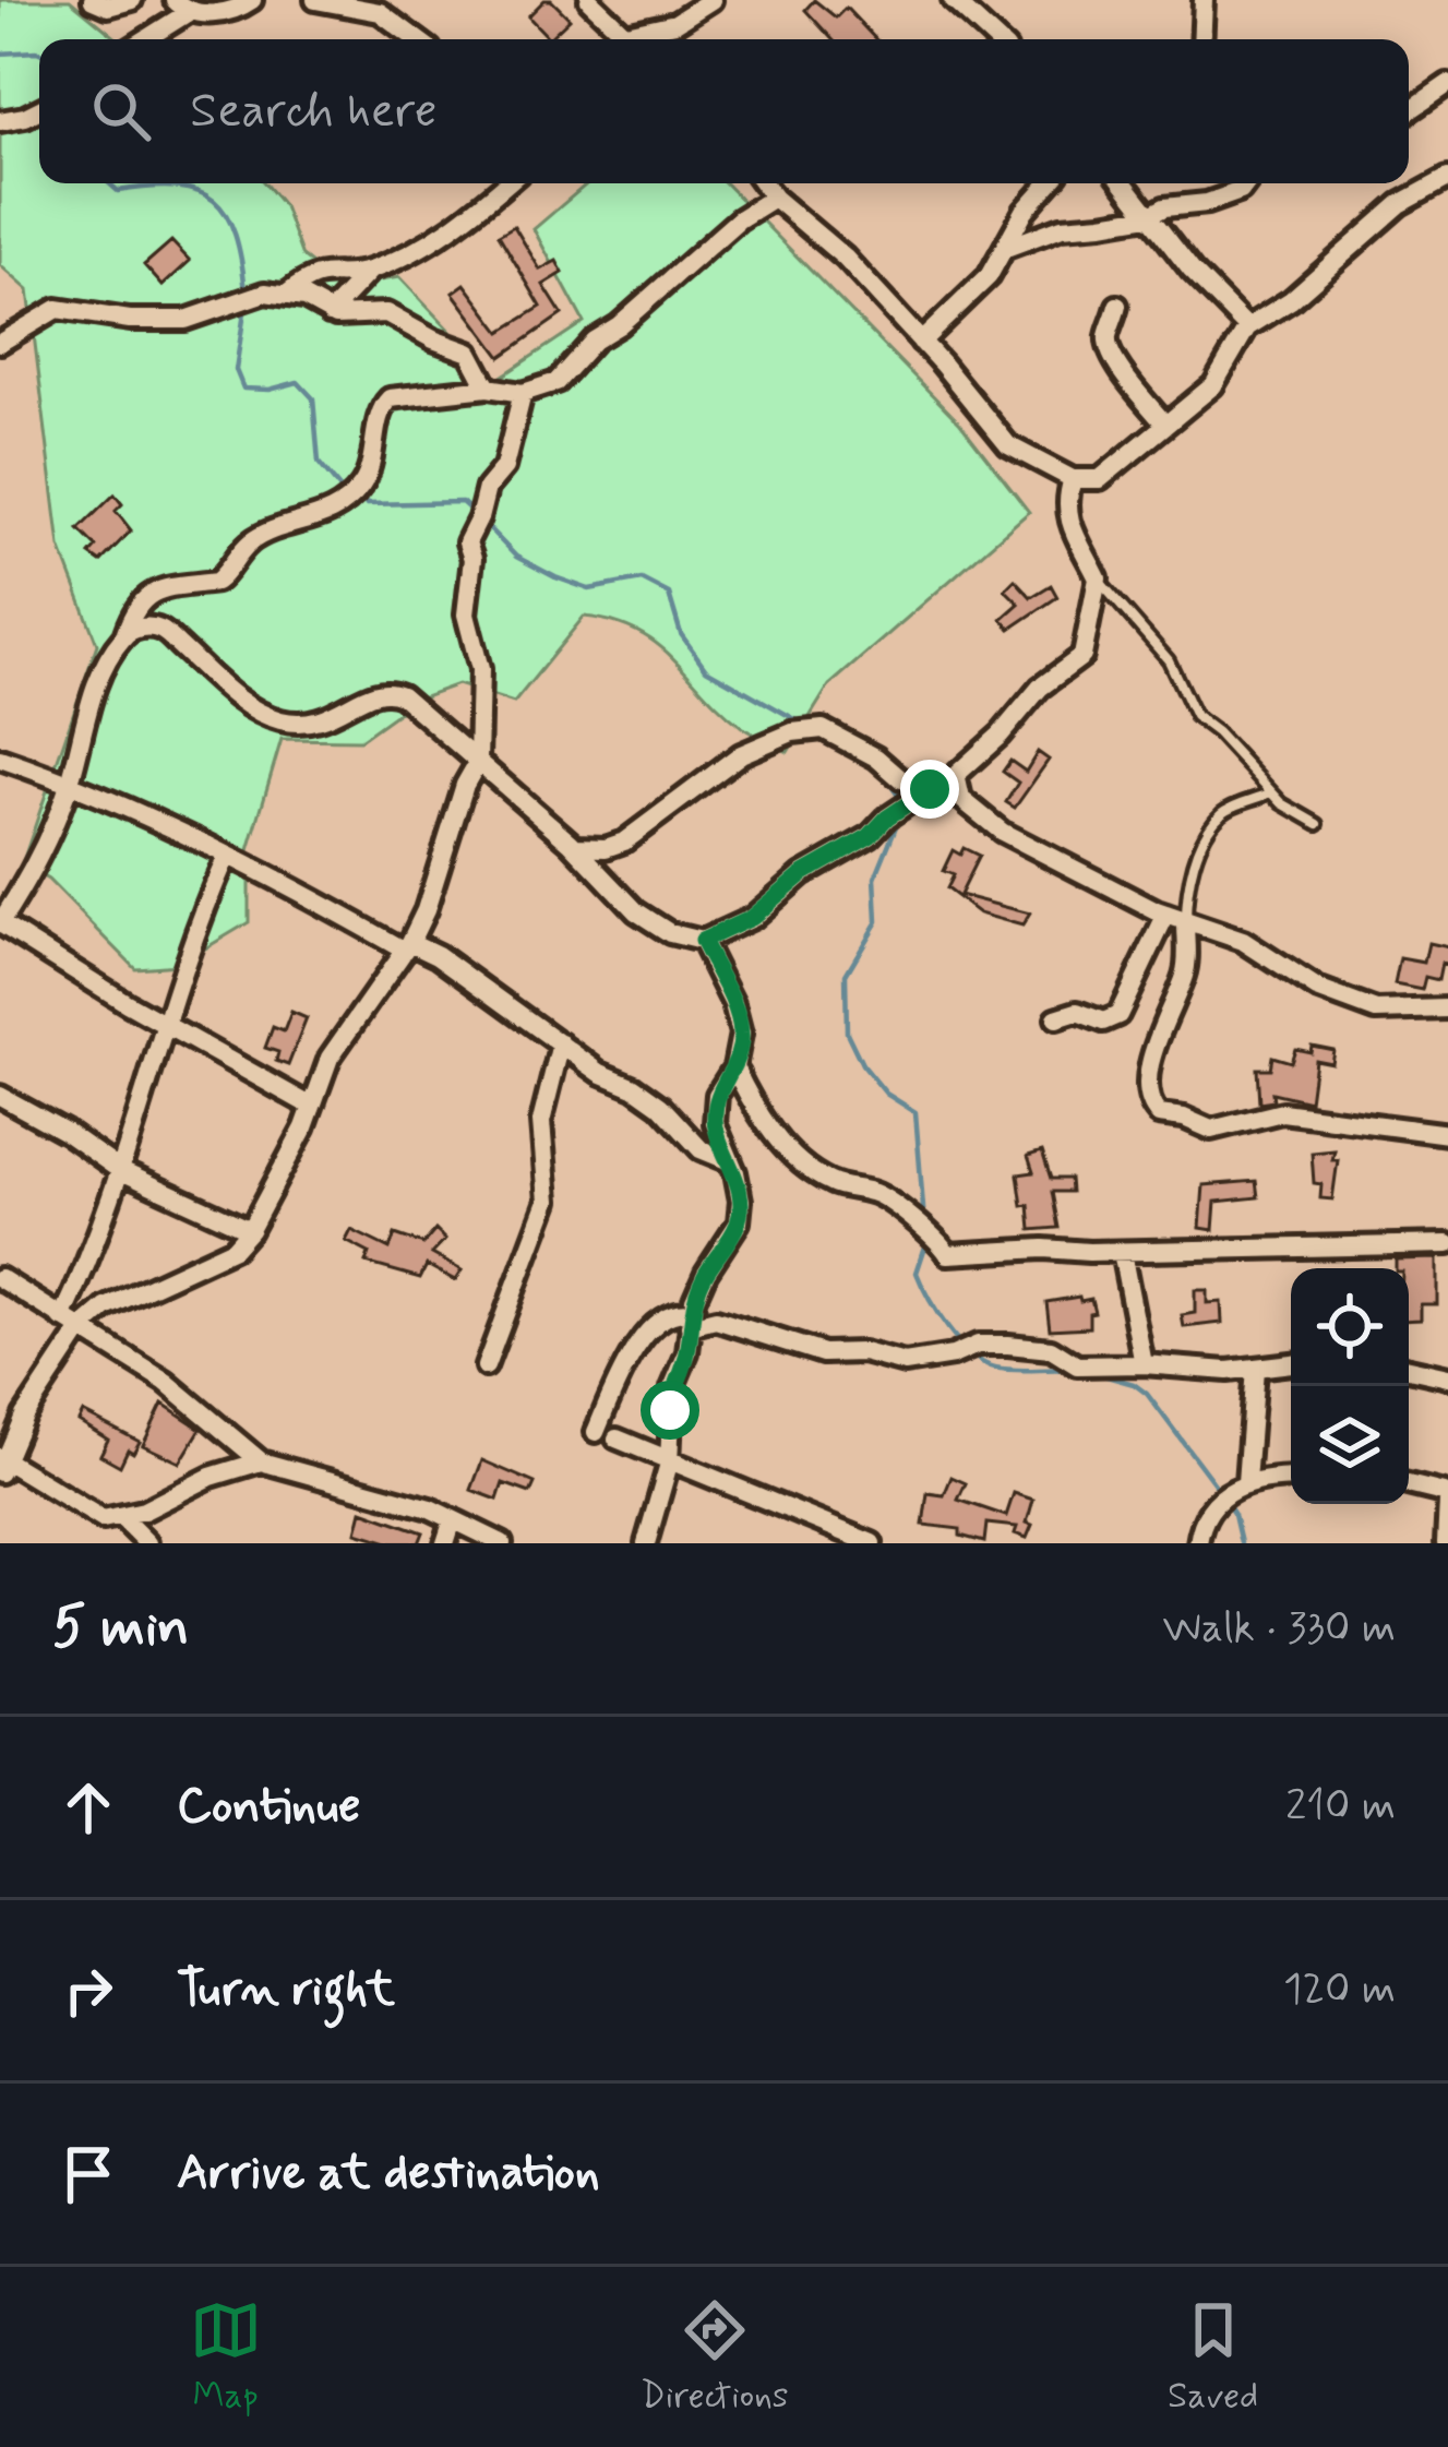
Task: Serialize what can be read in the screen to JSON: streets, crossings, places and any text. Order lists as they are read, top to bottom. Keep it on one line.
{"page":{"search":"Search here","heading":["5 min","Walk · 330 m"],"list":[["Continue","210 m"],["Turn right","120 m"],"Arrive at destination"],"nav":["Map","Directions","Saved"]}}
